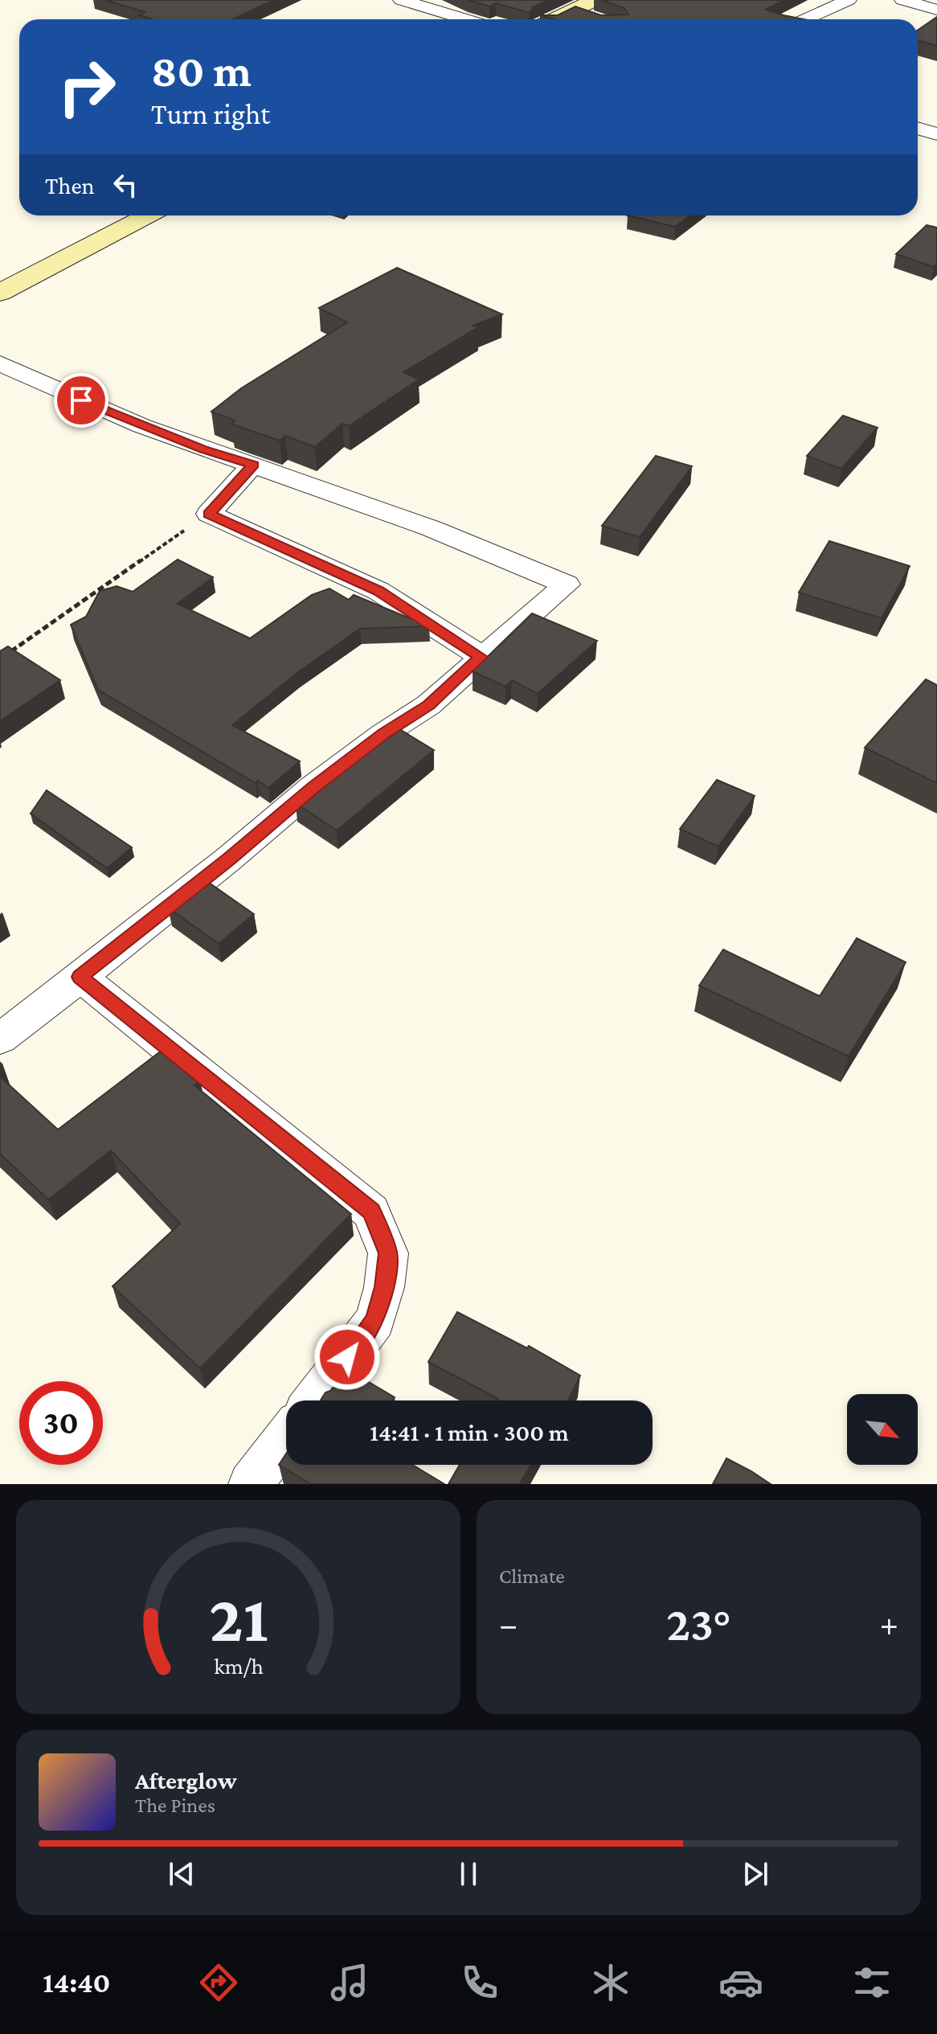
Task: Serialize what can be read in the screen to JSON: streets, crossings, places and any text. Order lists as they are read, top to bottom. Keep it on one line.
{"north":"bottom right","page":{"turn":["80 m","Turn right"],"then":"Then","limit":"30","trip":"14:41 · 1 min · 300 m","tile":"Climate","heat":["−","23°","+"],"song":["Afterglow","The Pines"],"tabs":"14:40","gauge":["21","km/h"]}}
